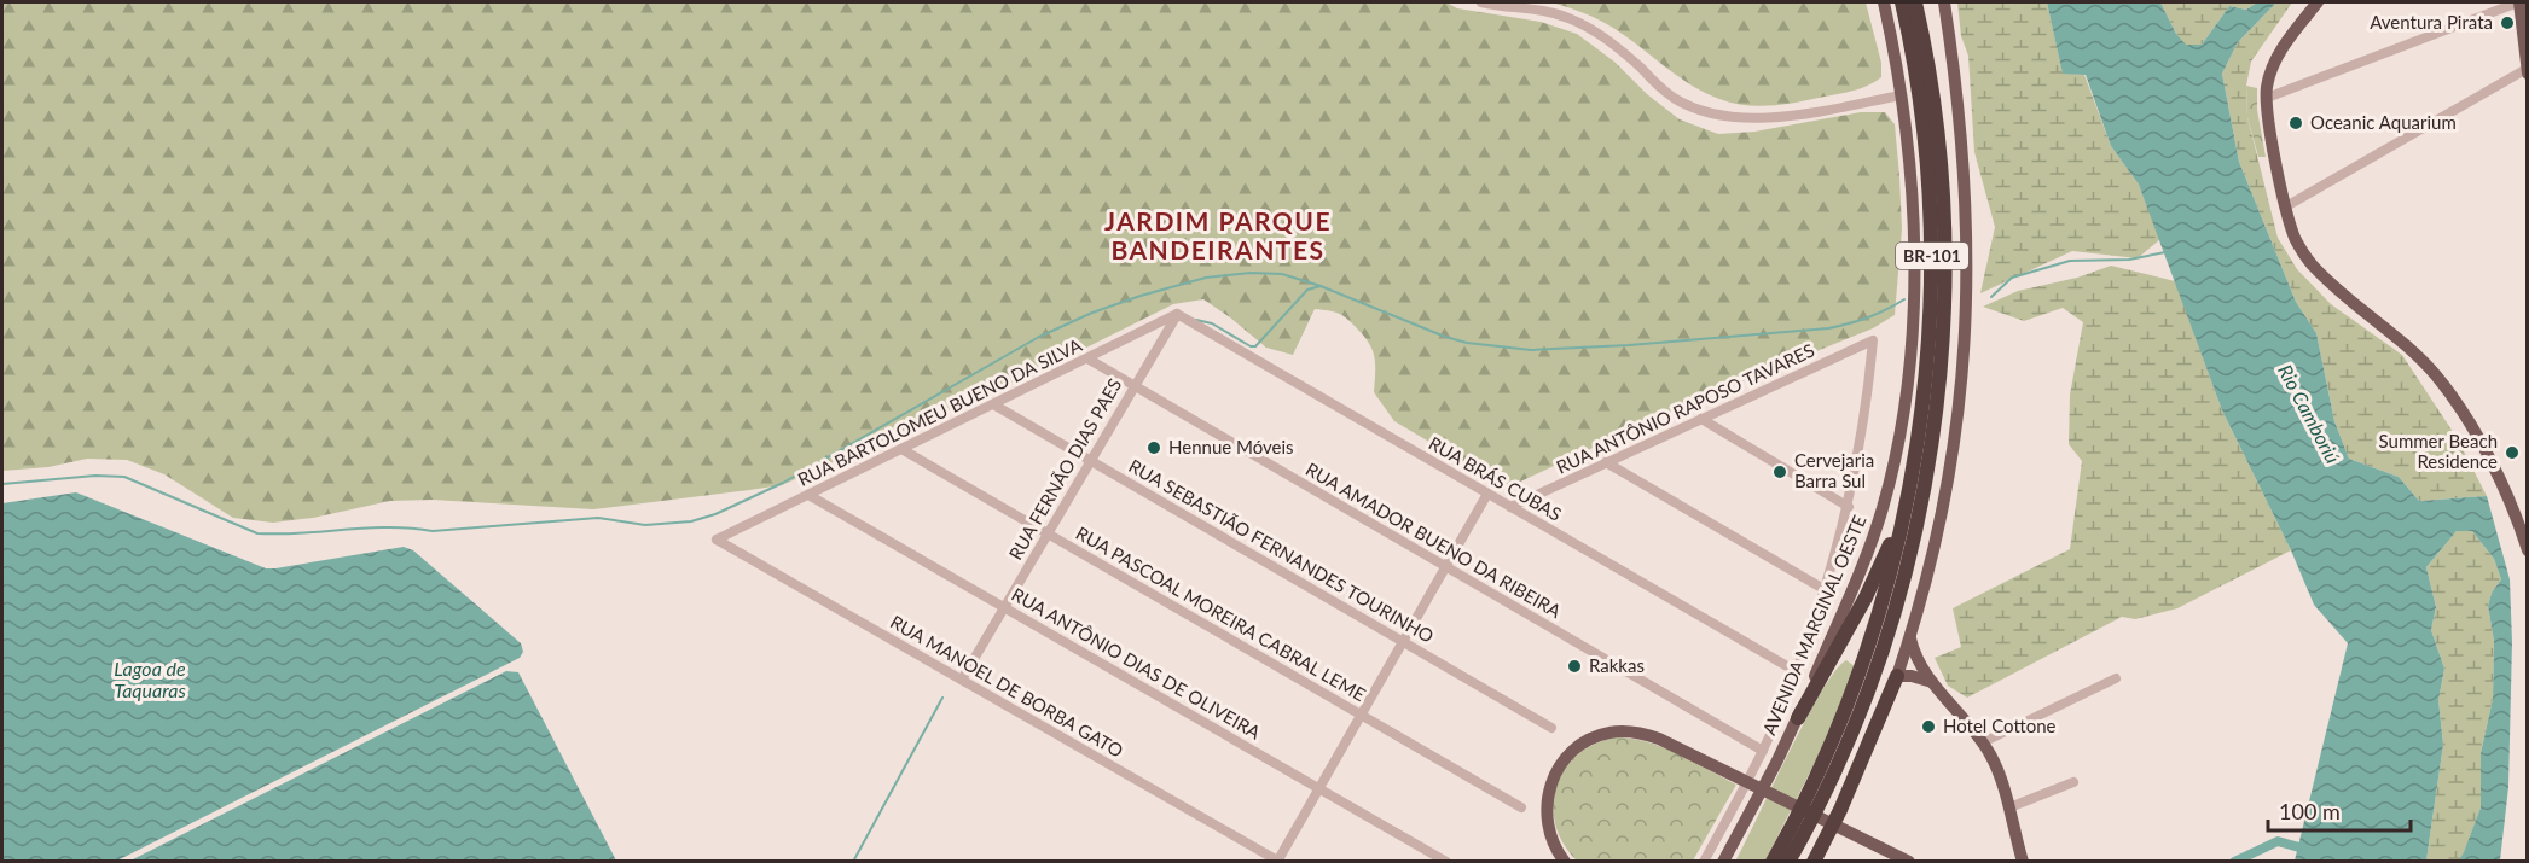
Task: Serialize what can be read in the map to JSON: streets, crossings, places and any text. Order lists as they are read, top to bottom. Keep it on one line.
{"streets":{"highway":["BR-101"],"main road":["AVENIDA MARGINAL OESTE"],"street":["RUA ANTÔNIO RAPOSO TAVARES","RUA BARTOLOMEU BUENO DA SILVA","RUA FERNÃO DIAS PAES","RUA BRÁS CUBAS","RUA AMADOR BUENO DA RIBEIRA","RUA SEBASTIÃO FERNANDES TOURINHO","RUA PASCOAL MOREIRA CABRAL LEME","RUA ANTÔNIO DIAS DE OLIVEIRA","RUA MANOEL DE BORBA GATO"]},"crossings":[["RUA ANTÔNIO RAPOSO TAVARES","RUA BRÁS CUBAS"],["RUA BARTOLOMEU BUENO DA SILVA","RUA FERNÃO DIAS PAES"],["RUA BARTOLOMEU BUENO DA SILVA","RUA BRÁS CUBAS"],["RUA BARTOLOMEU BUENO DA SILVA","RUA AMADOR BUENO DA RIBEIRA"],["RUA BARTOLOMEU BUENO DA SILVA","RUA SEBASTIÃO FERNANDES TOURINHO"],["RUA BARTOLOMEU BUENO DA SILVA","RUA PASCOAL MOREIRA CABRAL LEME"],["RUA BARTOLOMEU BUENO DA SILVA","RUA ANTÔNIO DIAS DE OLIVEIRA"],["RUA BARTOLOMEU BUENO DA SILVA","RUA MANOEL DE BORBA GATO"],["RUA FERNÃO DIAS PAES","RUA BRÁS CUBAS"],["RUA FERNÃO DIAS PAES","RUA AMADOR BUENO DA RIBEIRA"],["RUA FERNÃO DIAS PAES","RUA SEBASTIÃO FERNANDES TOURINHO"],["RUA FERNÃO DIAS PAES","RUA PASCOAL MOREIRA CABRAL LEME"],["RUA FERNÃO DIAS PAES","RUA ANTÔNIO DIAS DE OLIVEIRA"],["RUA FERNÃO DIAS PAES","RUA MANOEL DE BORBA GATO"]],"districts":["JARDIM PARQUE BANDEIRANTES"],"water":["Rio Camboriú","Lagoa de Taquaras"],"places":["Aventura Pirata","Oceanic Aquarium","Hennue Móveis","Summer Beach Residence","Cervejaria Barra Sul","Rakkas","Hotel Cottone"],"scale_bar":"100 m"}
